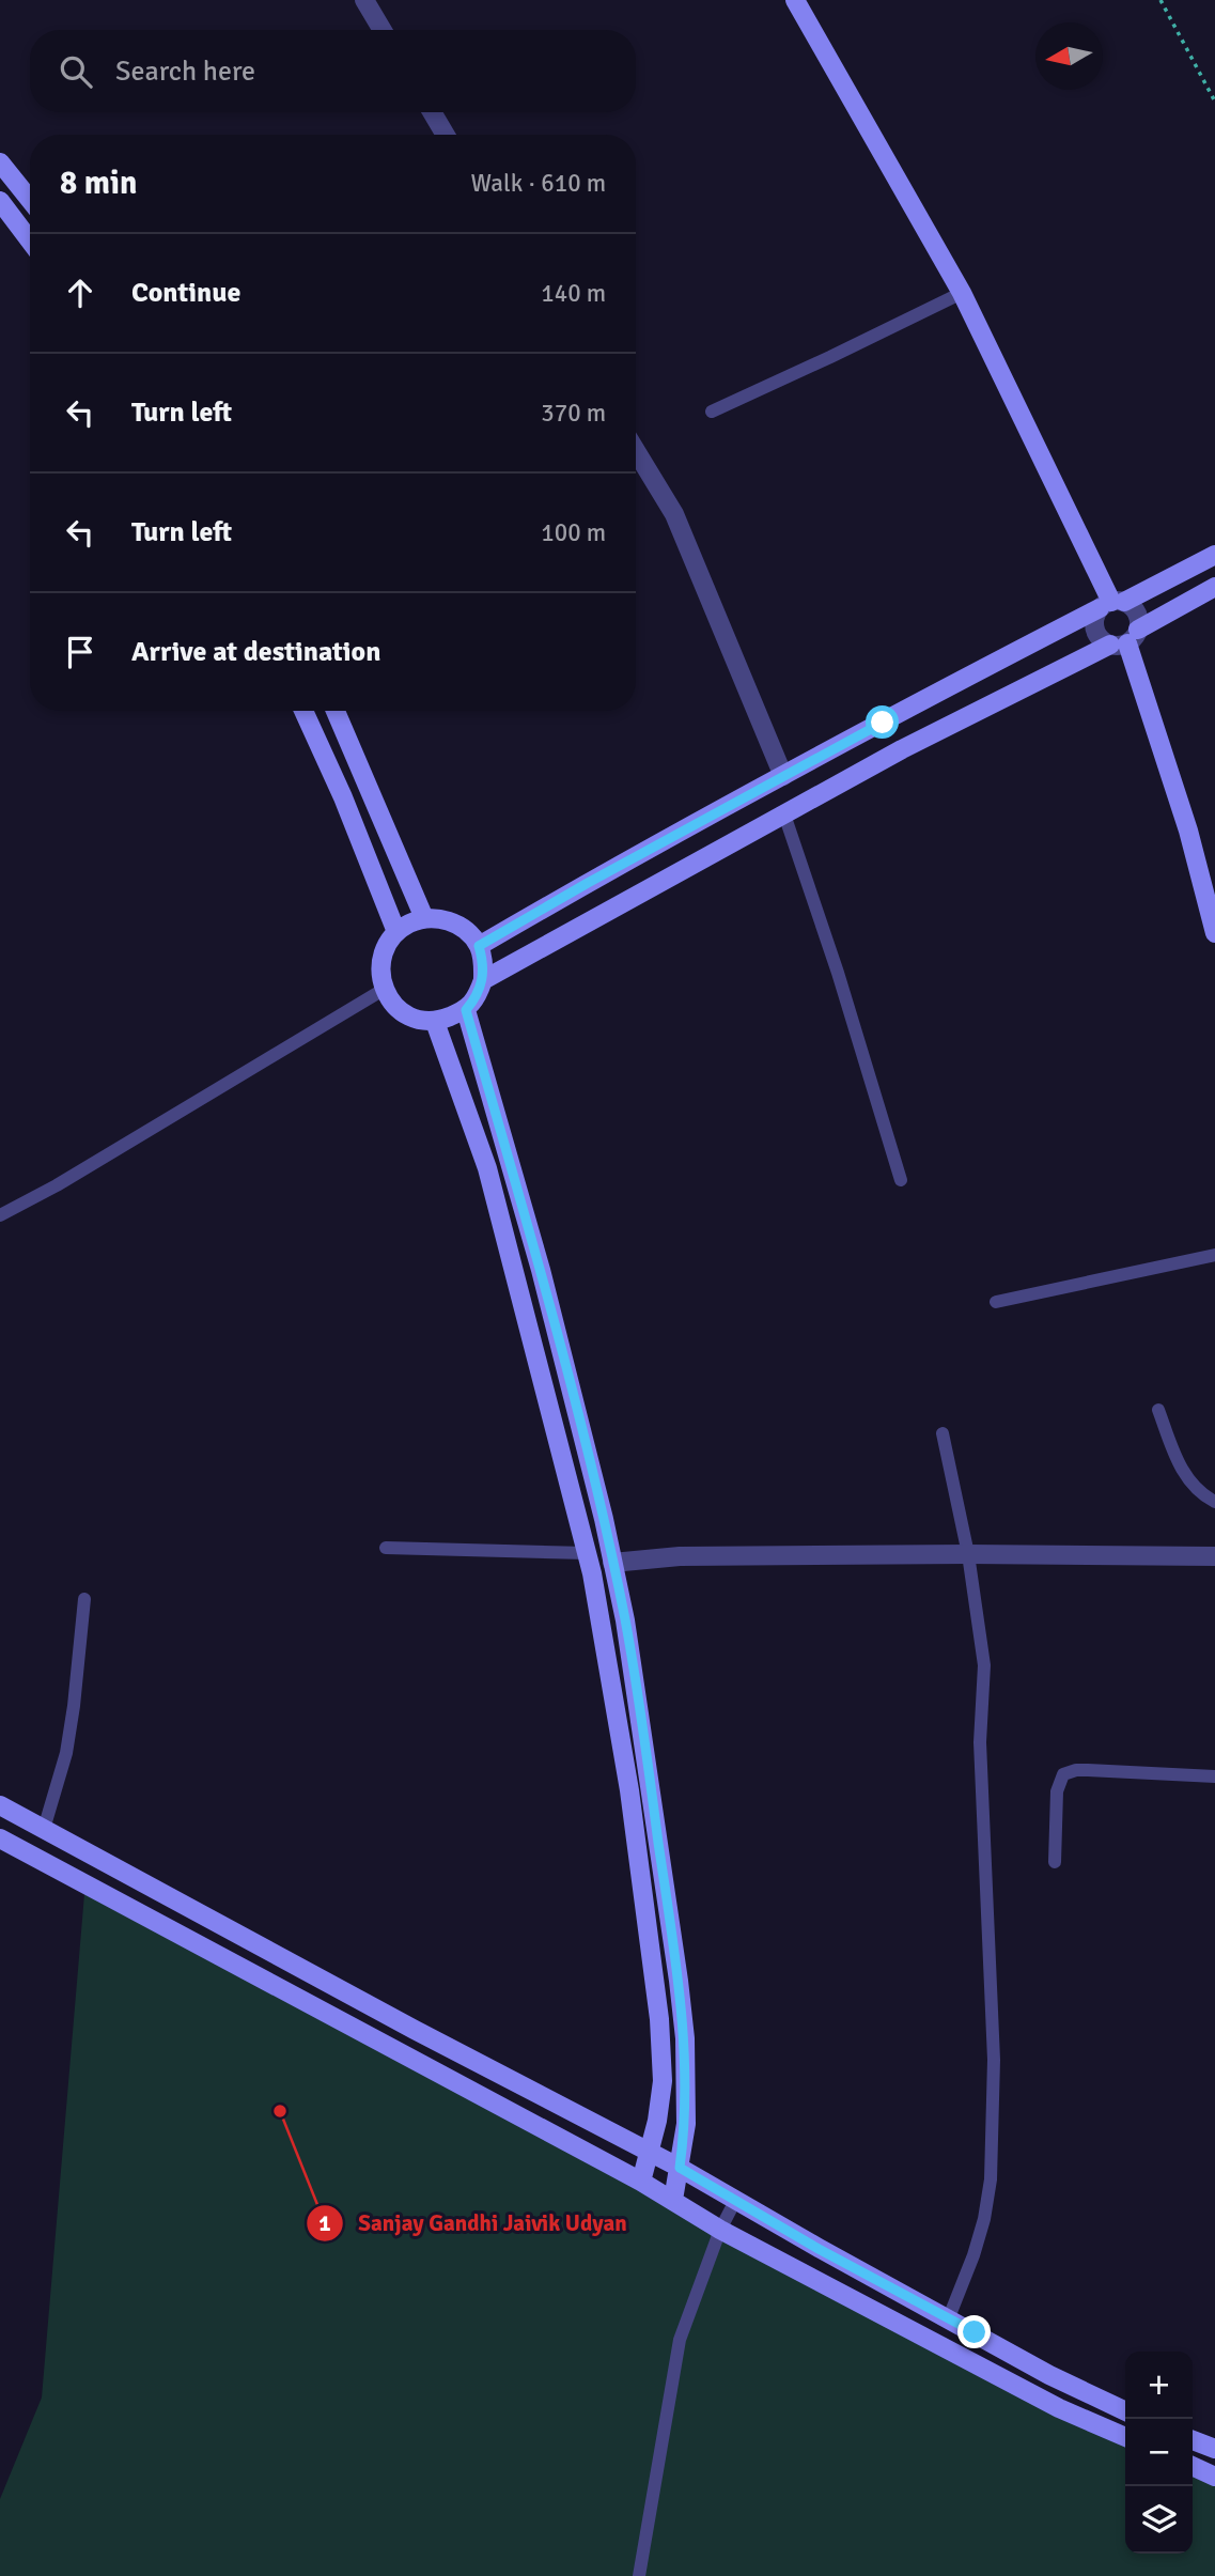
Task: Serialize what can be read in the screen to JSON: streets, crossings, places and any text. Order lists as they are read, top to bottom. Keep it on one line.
{"places":["Sanjay Gandhi Jaivik Udyan"],"north":"left","page":{"search":"Search here","heading":["8 min","Walk · 610 m"],"list":[["Continue","140 m"],["Turn left","370 m"],["Turn left","100 m"],"Arrive at destination"],"map_buttons":["+","−"]}}
